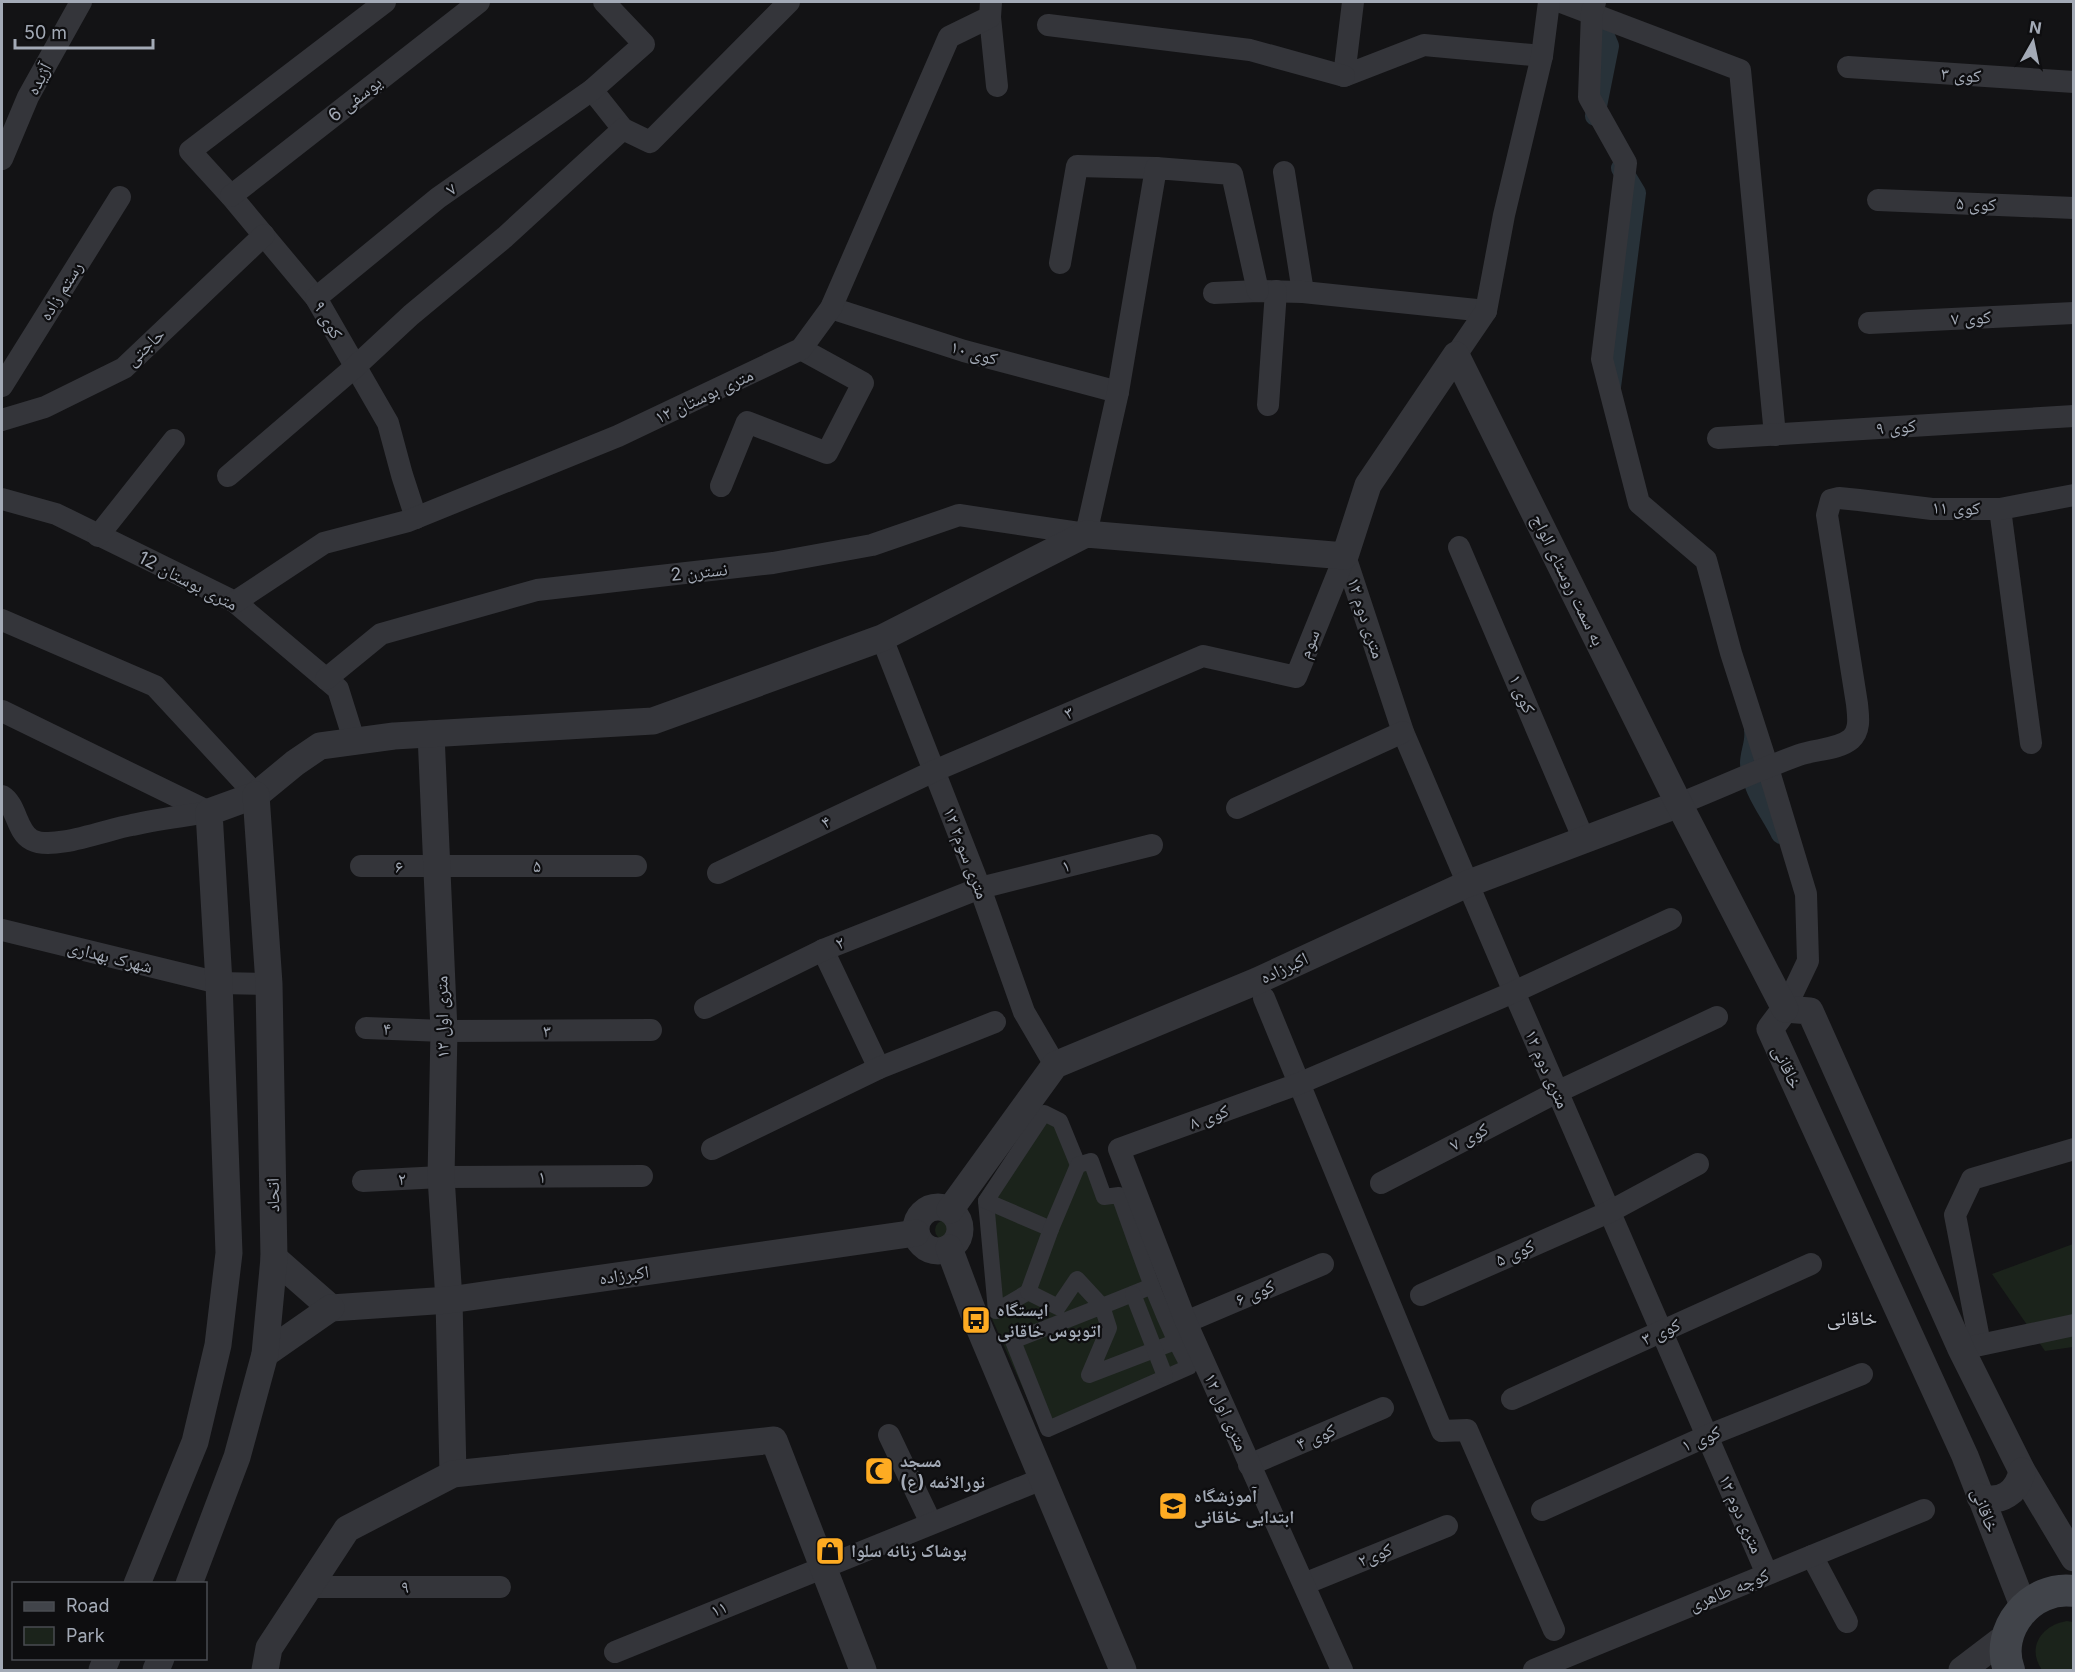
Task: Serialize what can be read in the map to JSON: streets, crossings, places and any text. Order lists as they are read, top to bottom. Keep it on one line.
{"streets":{"street":["کوی ۳","آژیده","یوسفی 6","۷","کوی ۵","رستم زاده","کوی ۷","کوی ۹","حاجتی","کوی ۱۰","۱۲ متری بوستان","کوی ۱۱","نسترن 2","به سمت روستای الواج","12 متری بوستان","۱۲ متری دوم","سوم","کوی ۱","۳","۴","۱۲ متری سوم۲","۵","۱","۶","۲","شهرک بهداری","اکبرزاده","۱۲ متری اول","خاقانی","کوی ۸","اتحاد","کوی ۶","کوی ۴","کوی۲","۹","کوچه طاهری","۱۱"]},"crossings":[["کوی ۳","۱۲ متری دوم"],["یوسفی 6","کوی ۹"],["۷","کوی ۹"],["کوی ۵","۱۲ متری دوم"],["کوی ۷","۱۲ متری دوم"],["کوی ۹","حاجتی"],["کوی ۹","۱۲ متری بوستان"],["کوی ۱۰","۱۲ متری بوستان"],["۱۲ متری بوستان","12 متری بوستان"],["نسترن 2","12 متری بوستان"],["به سمت روستای الواج","اکبرزاده"],["به سمت روستای الواج","خاقانی"],["۱۲ متری دوم","سوم"],["۱۲ متری دوم","کوی ۱"],["۱۲ متری دوم","اکبرزاده"],["۱۲ متری دوم","کوی ۸"],["۱۲ متری دوم","کوچه طاهری"],["سوم","۳"],["کوی ۱","اکبرزاده"],["۳","۴"],["۳","۱۲ متری سوم۲"],["۳","۱۲ متری اول"],["۴","۱۲ متری سوم۲"],["۴","۱۲ متری اول"],["۱۲ متری سوم۲","۱"],["۱۲ متری سوم۲","۲"],["۱۲ متری سوم۲","اکبرزاده"],["۵","۶"],["۵","۱۲ متری اول"],["۱","۲"],["۱","۱۲ متری اول"],["۶","۱۲ متری اول"],["۲","۱۲ متری اول"],["شهرک بهداری","اتحاد"],["اکبرزاده","۱۲ متری اول"],["۱۲ متری اول","کوی ۸"],["۱۲ متری اول","کوی ۶"],["۱۲ متری اول","کوی ۴"],["۱۲ متری اول","کوی۲"]],"districts":["خاقانی"],"places":{"bus stop":["ایستگاه اتوبوس خاقانی"],"mosque":["مسجد نورالائمه (ع)"],"school or university":["آموزشگاه ابتدایی خاقانی"],"shop":["پوشاک زنانه سلوا"]},"legend":["Road","Park"],"scale_bar":"50 m","north":"top"}
